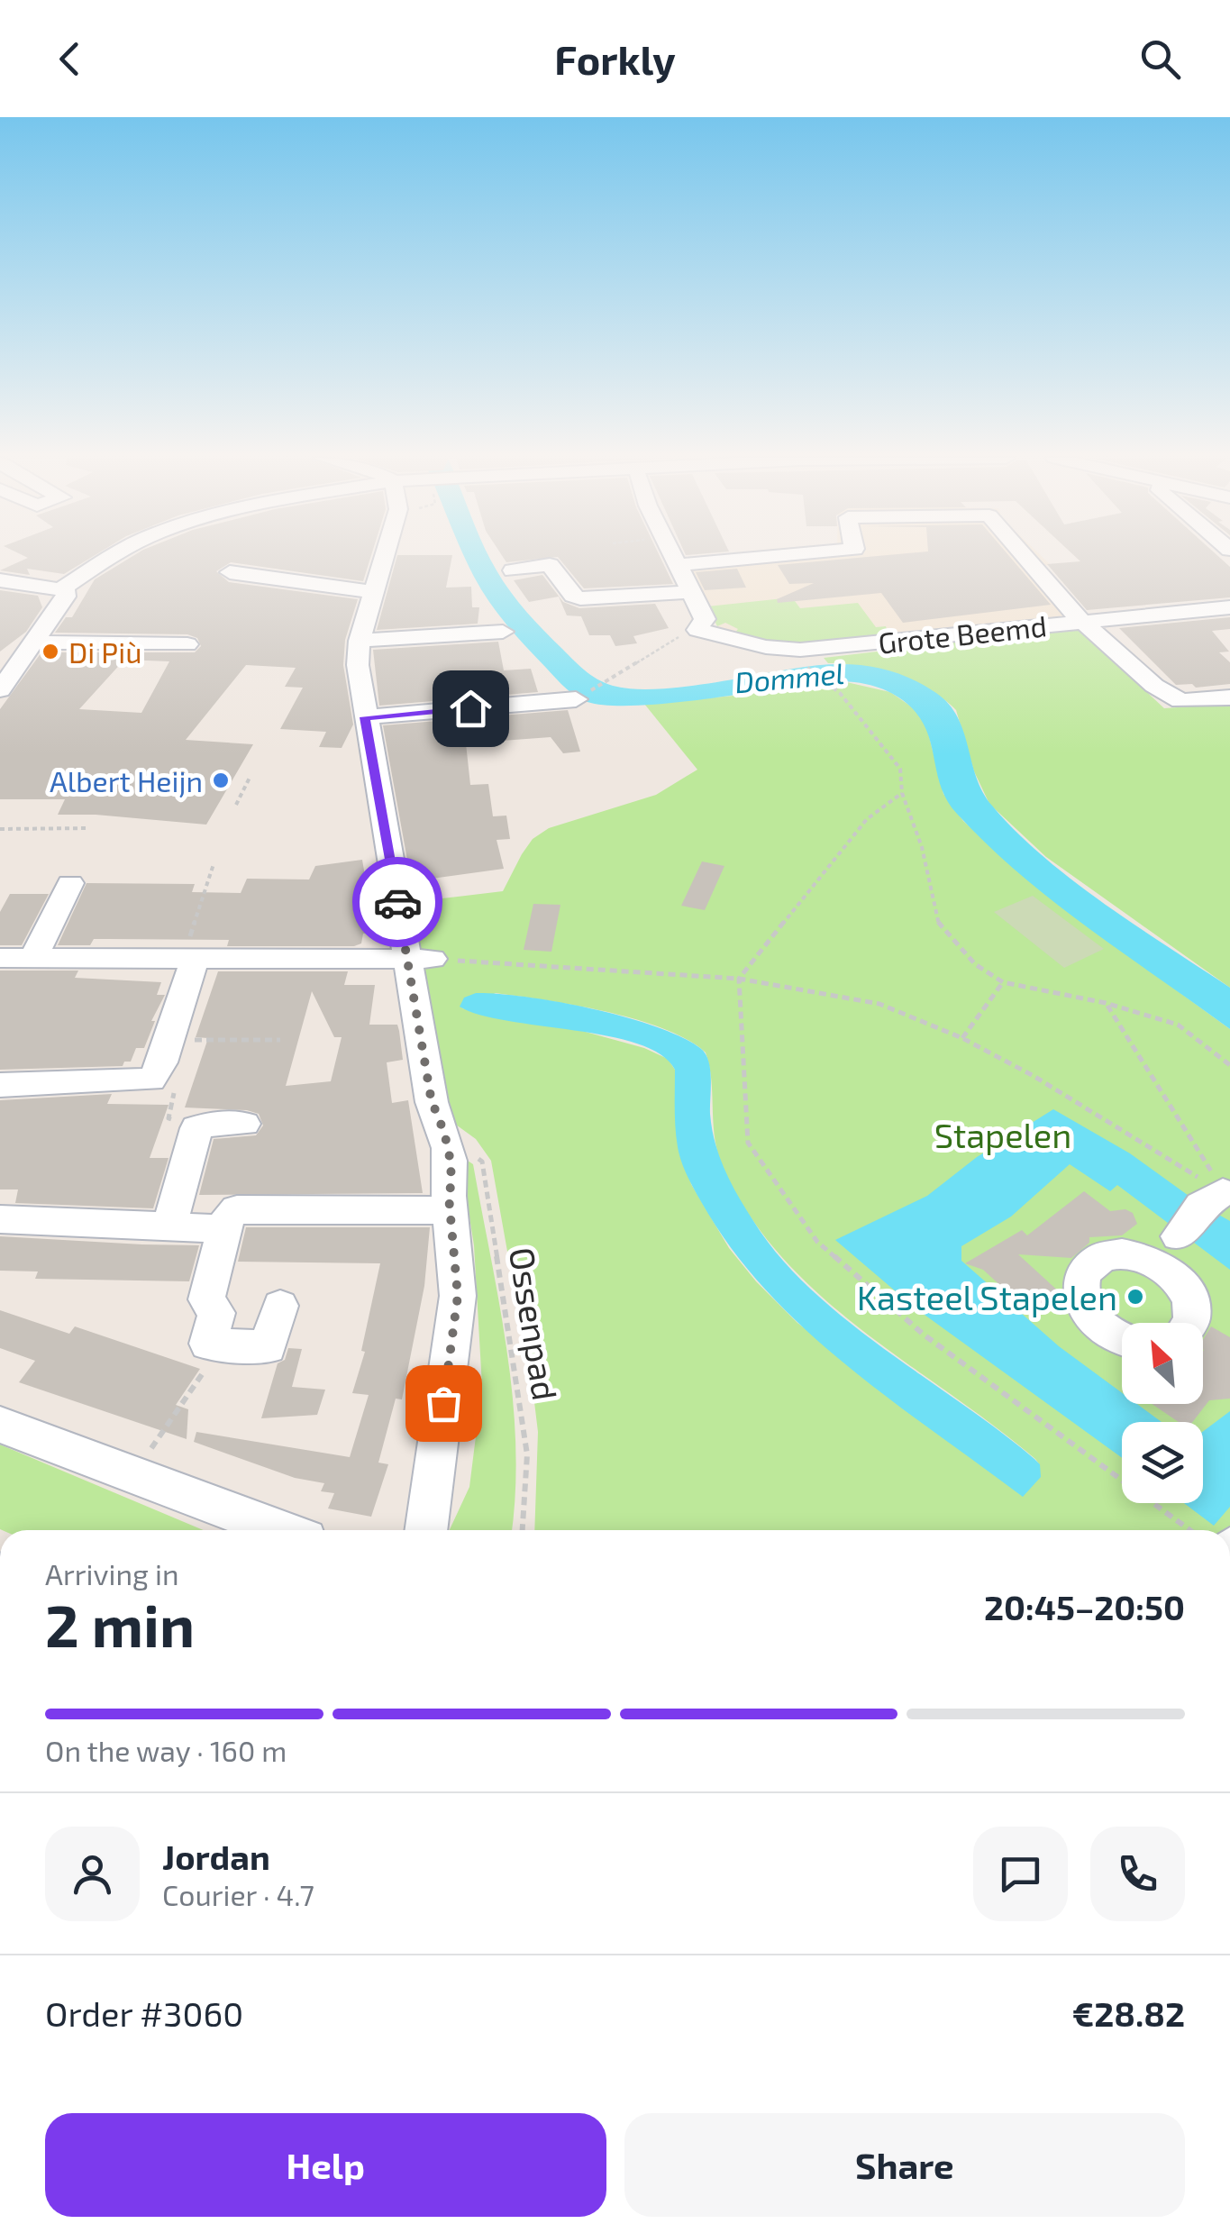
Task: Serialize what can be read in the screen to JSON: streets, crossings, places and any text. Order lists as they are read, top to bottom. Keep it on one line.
{"streets":{"street":["Grote Beemd"],"path":["Ossenpad"]},"water":["Dommel"],"parks":["Stapelen"],"places":["Di Più","Albert Heijn","Kasteel Stapelen"],"north":"top left","page":{"header":"Forkly","heading":["2 min","Arriving in","20:45–20:50"],"panel":["Jordan","Courier · 4.7","Order #3060","€28.82"],"bar":"On the way · 160 m","buttons":["Help","Share"]}}
